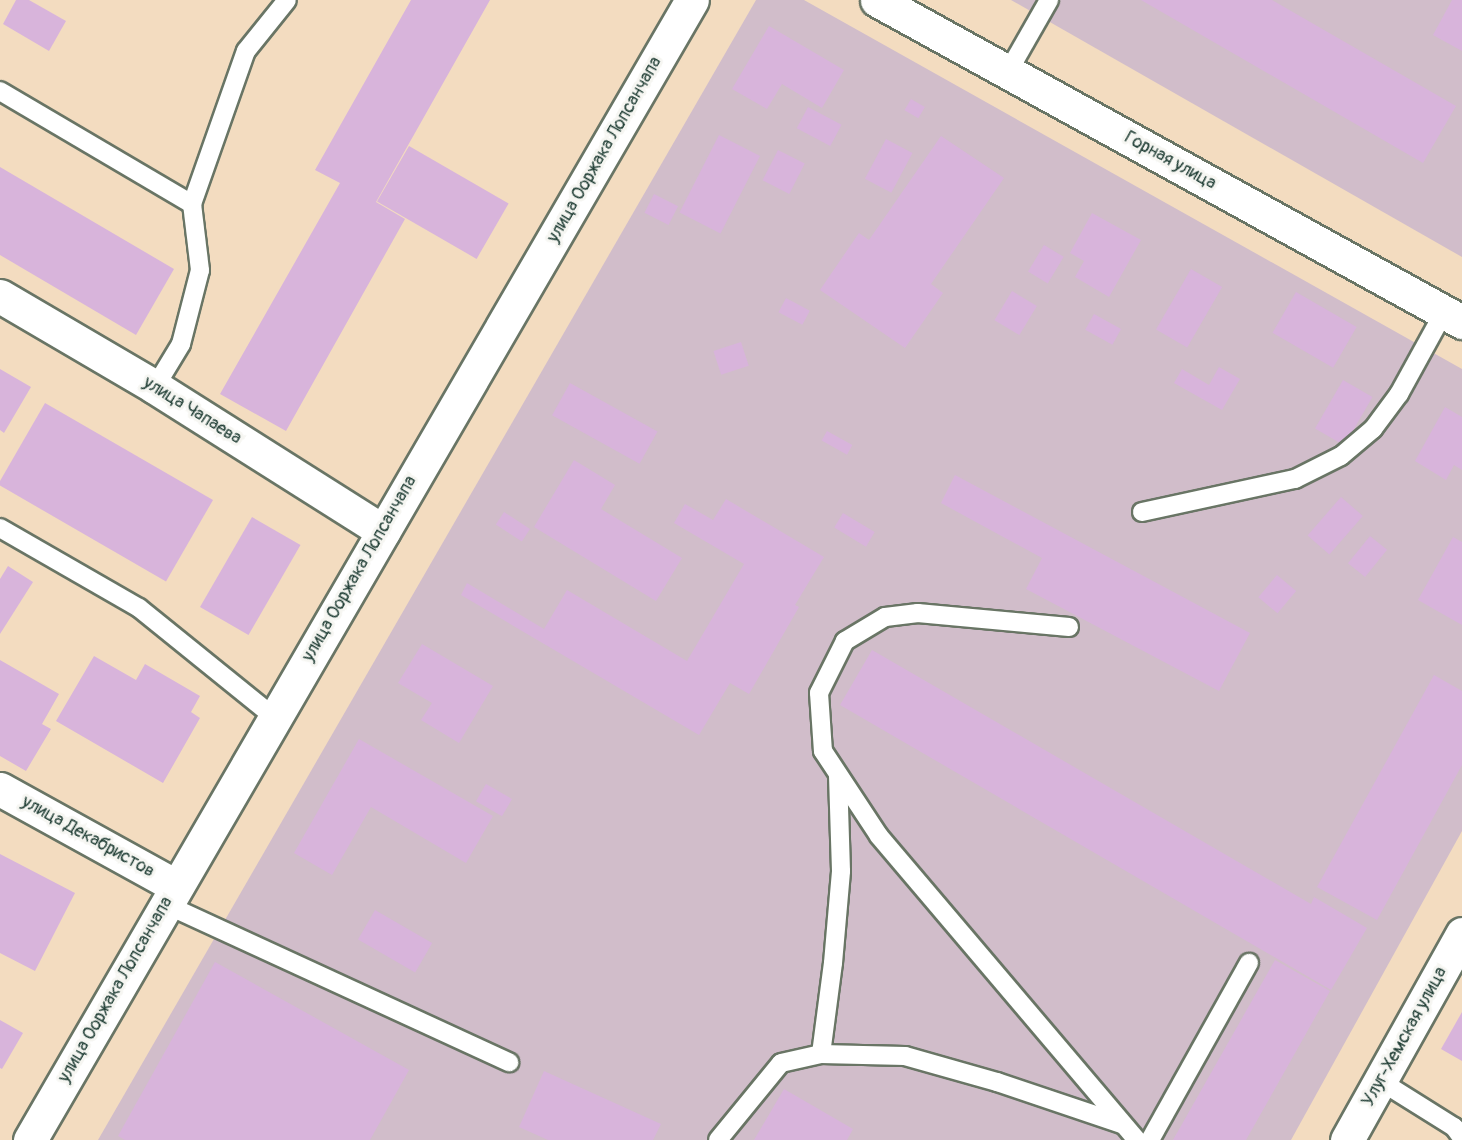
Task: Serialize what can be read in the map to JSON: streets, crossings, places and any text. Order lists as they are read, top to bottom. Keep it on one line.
{"streets":{"street":["улица Ооржака Лопсанчапа","Горная улица","улица Чапаева","улица Декабристов","Улуг-Хемская улица"]},"crossings":[["улица Ооржака Лопсанчапа","улица Чапаева"],["улица Ооржака Лопсанчапа","улица Декабристов"]]}
